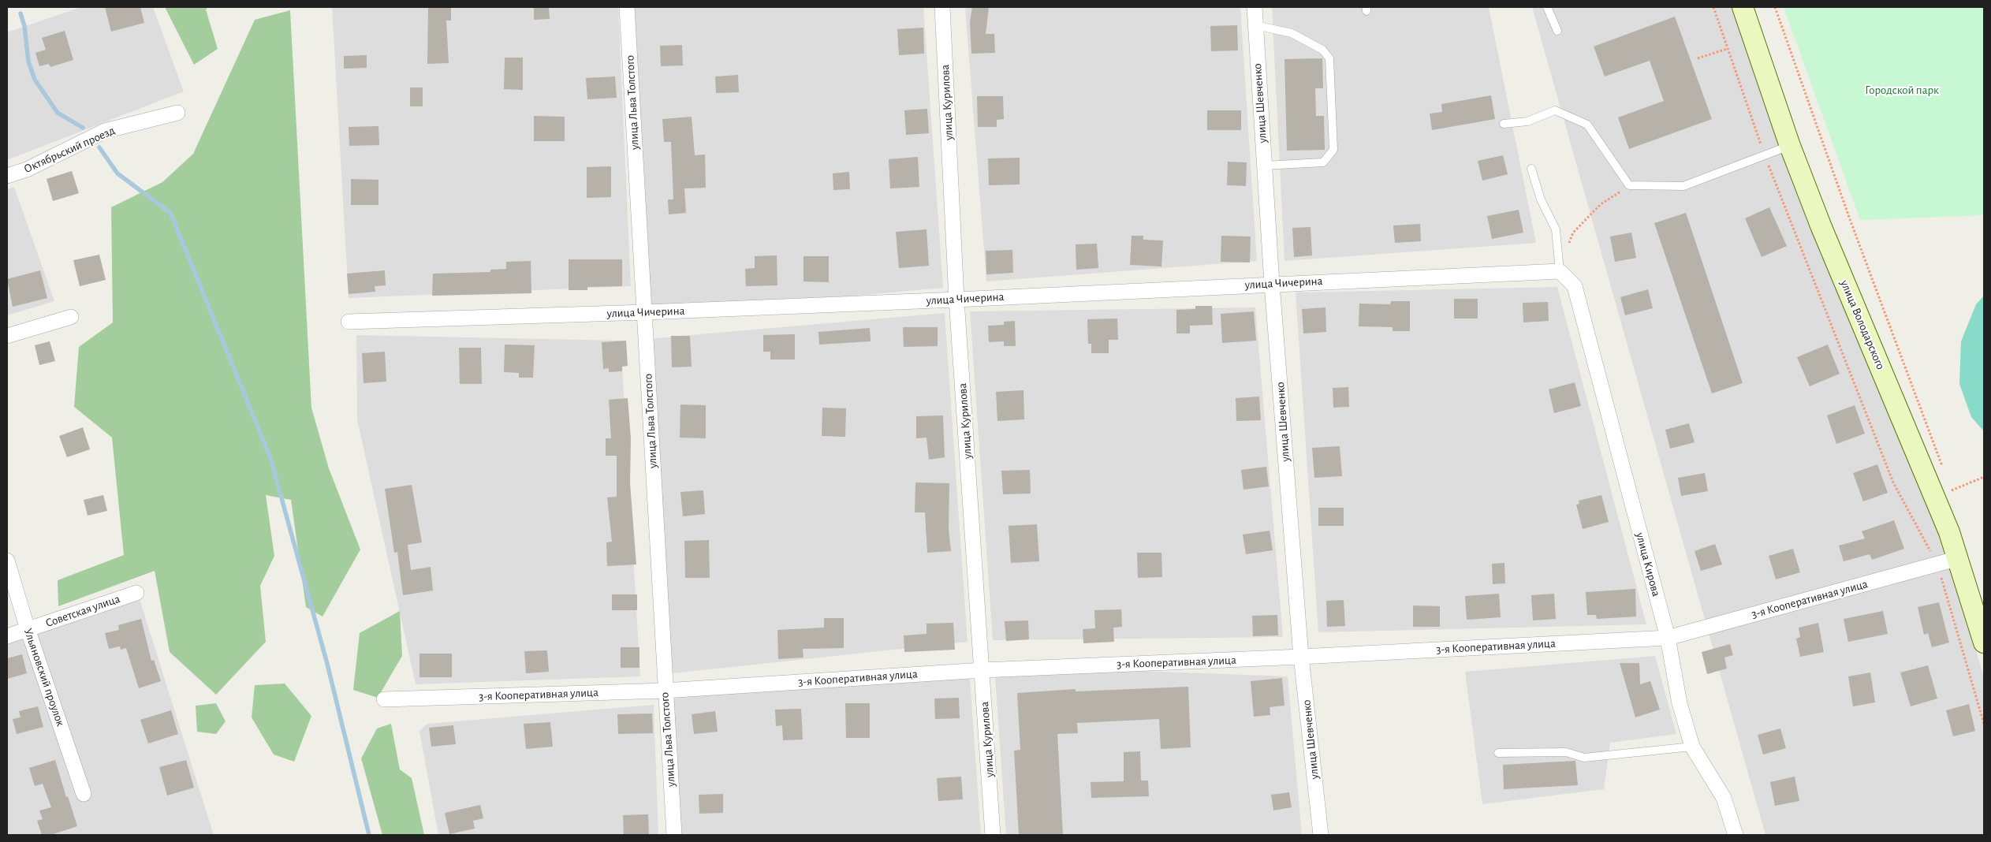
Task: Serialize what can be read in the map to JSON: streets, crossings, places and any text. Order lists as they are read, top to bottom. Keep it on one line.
{"streets":{"street":["улица Льва Толстого","улица Курилова","улица Шевченко","Октябрьский проезд","улица Чичерина","улица Володарского","улица Кирова","3-я Кооперативная улица","Советская улица","Ульяновский проулок"]},"crossings":[["улица Льва Толстого","улица Чичерина"],["улица Льва Толстого","3-я Кооперативная улица"],["улица Курилова","улица Чичерина"],["улица Курилова","3-я Кооперативная улица"],["улица Шевченко","улица Чичерина"],["улица Шевченко","3-я Кооперативная улица"],["улица Чичерина","улица Кирова"],["улица Володарского","3-я Кооперативная улица"],["улица Кирова","3-я Кооперативная улица"],["Советская улица","Ульяновский проулок"]],"parks":["Городской парк"]}
